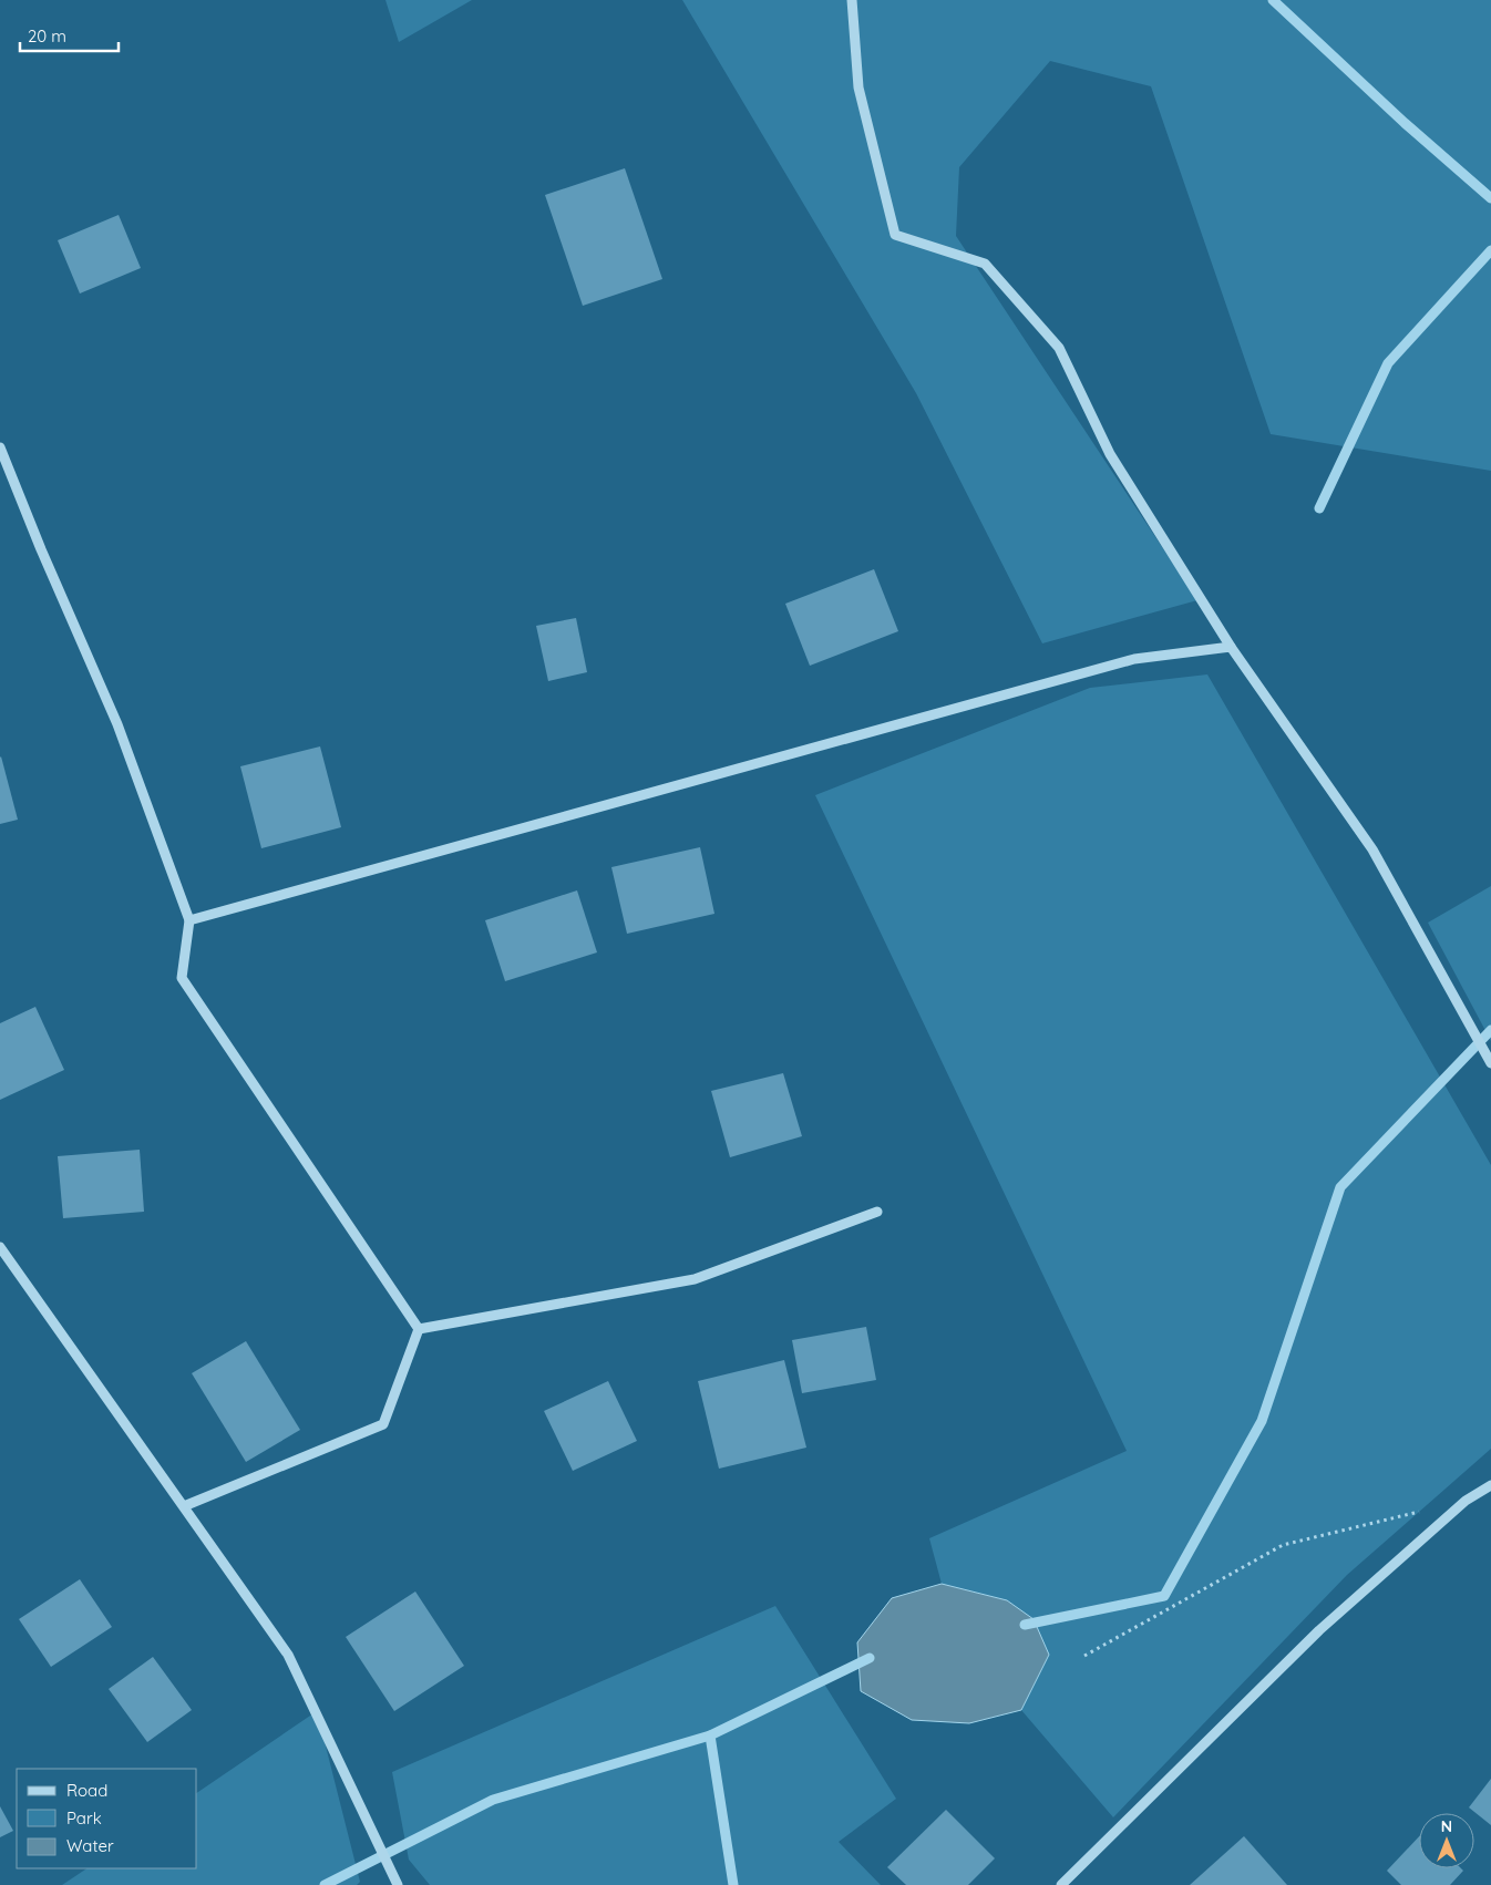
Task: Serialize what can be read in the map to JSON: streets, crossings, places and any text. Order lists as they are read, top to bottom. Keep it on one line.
{"legend":["Road","Park","Water"],"scale_bar":"20 m","north":"top"}
